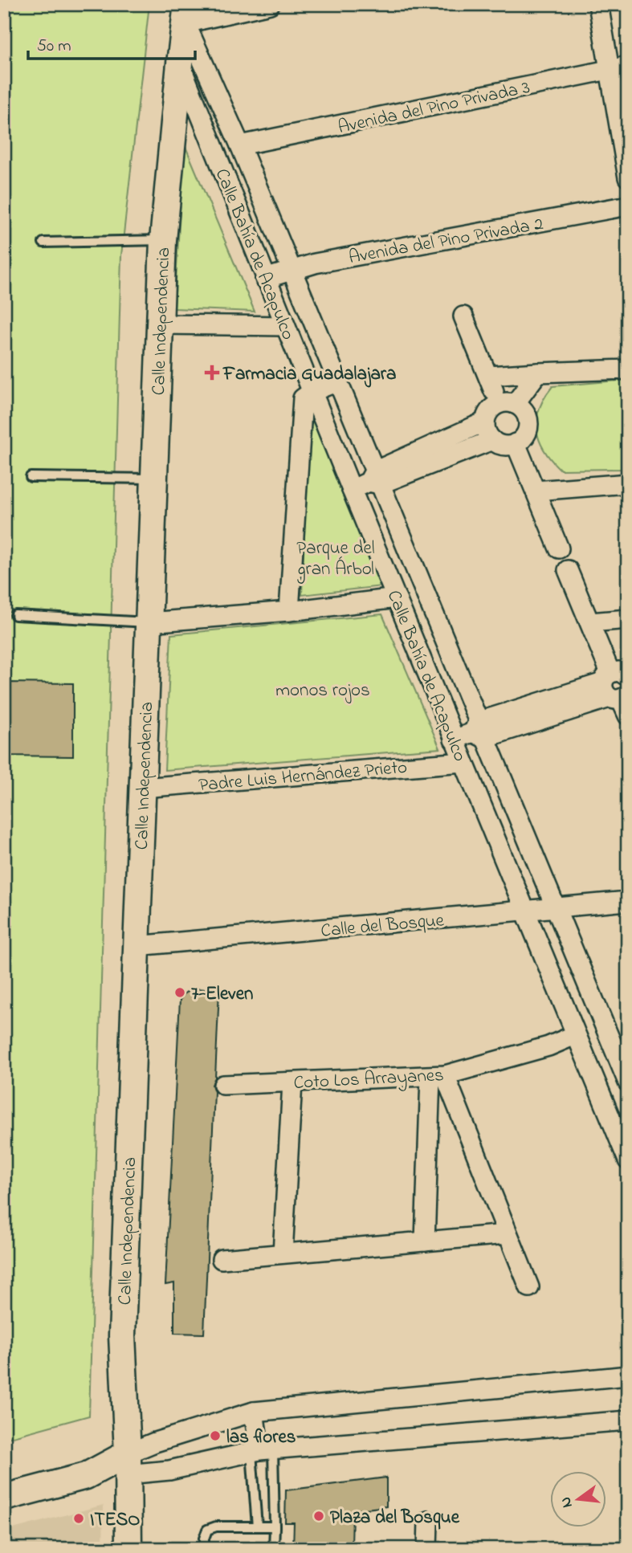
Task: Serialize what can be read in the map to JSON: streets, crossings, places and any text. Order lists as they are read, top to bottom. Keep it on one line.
{"streets":{"street":["Avenida del Pino Privada 3","Avenida del Pino Privada 2","Calle Bahía de Acapulco","Calle Independencia","Padre Luis Hernández Prieto","Calle del Bosque","Coto Los Arrayanes"]},"crossings":[["Avenida del Pino Privada 3","Calle Bahía de Acapulco"],["Avenida del Pino Privada 2","Calle Bahía de Acapulco"],["Calle Bahía de Acapulco","Calle Independencia"],["Calle Bahía de Acapulco","Padre Luis Hernández Prieto"],["Calle Bahía de Acapulco","Calle del Bosque"],["Calle Bahía de Acapulco","Coto Los Arrayanes"],["Calle Independencia","Padre Luis Hernández Prieto"],["Calle Independencia","Calle del Bosque"]],"parks":["Parque del gran Árbol","monos rojos"],"places":{"health":["Farmacia Guadalajara"],"other":["7-Eleven","las flores","Plaza del Bosque","ITESO"]},"scale_bar":"50 m","north":"left"}
